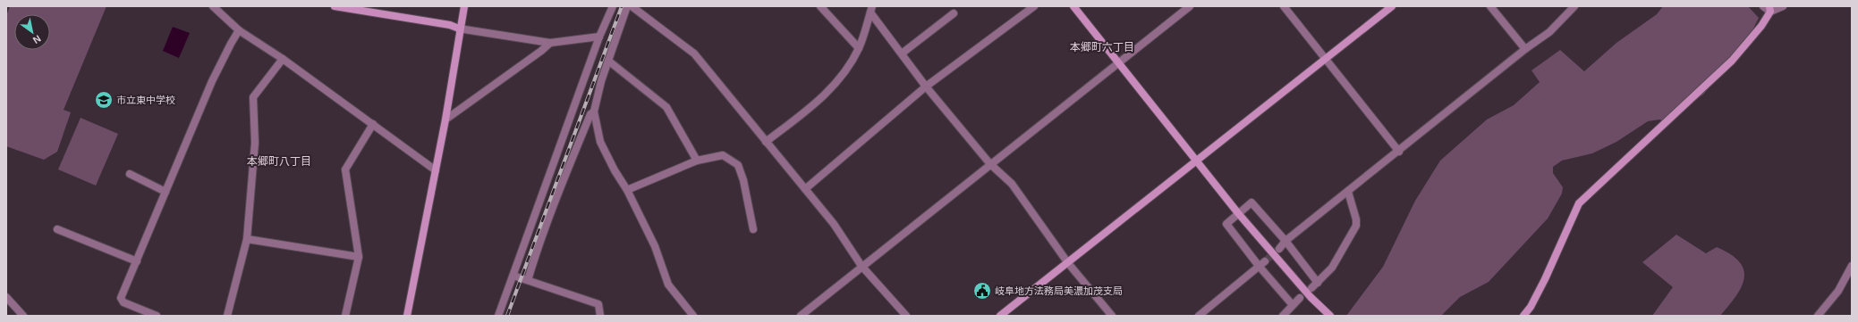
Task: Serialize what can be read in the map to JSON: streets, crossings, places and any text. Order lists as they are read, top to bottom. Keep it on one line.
{"districts":["本郷町六丁目","本郷町八丁目"],"places":{"school or university":["市立東中学校"],"public building":["岐阜地方法務局美濃加茂支局"]},"north":"bottom right"}
